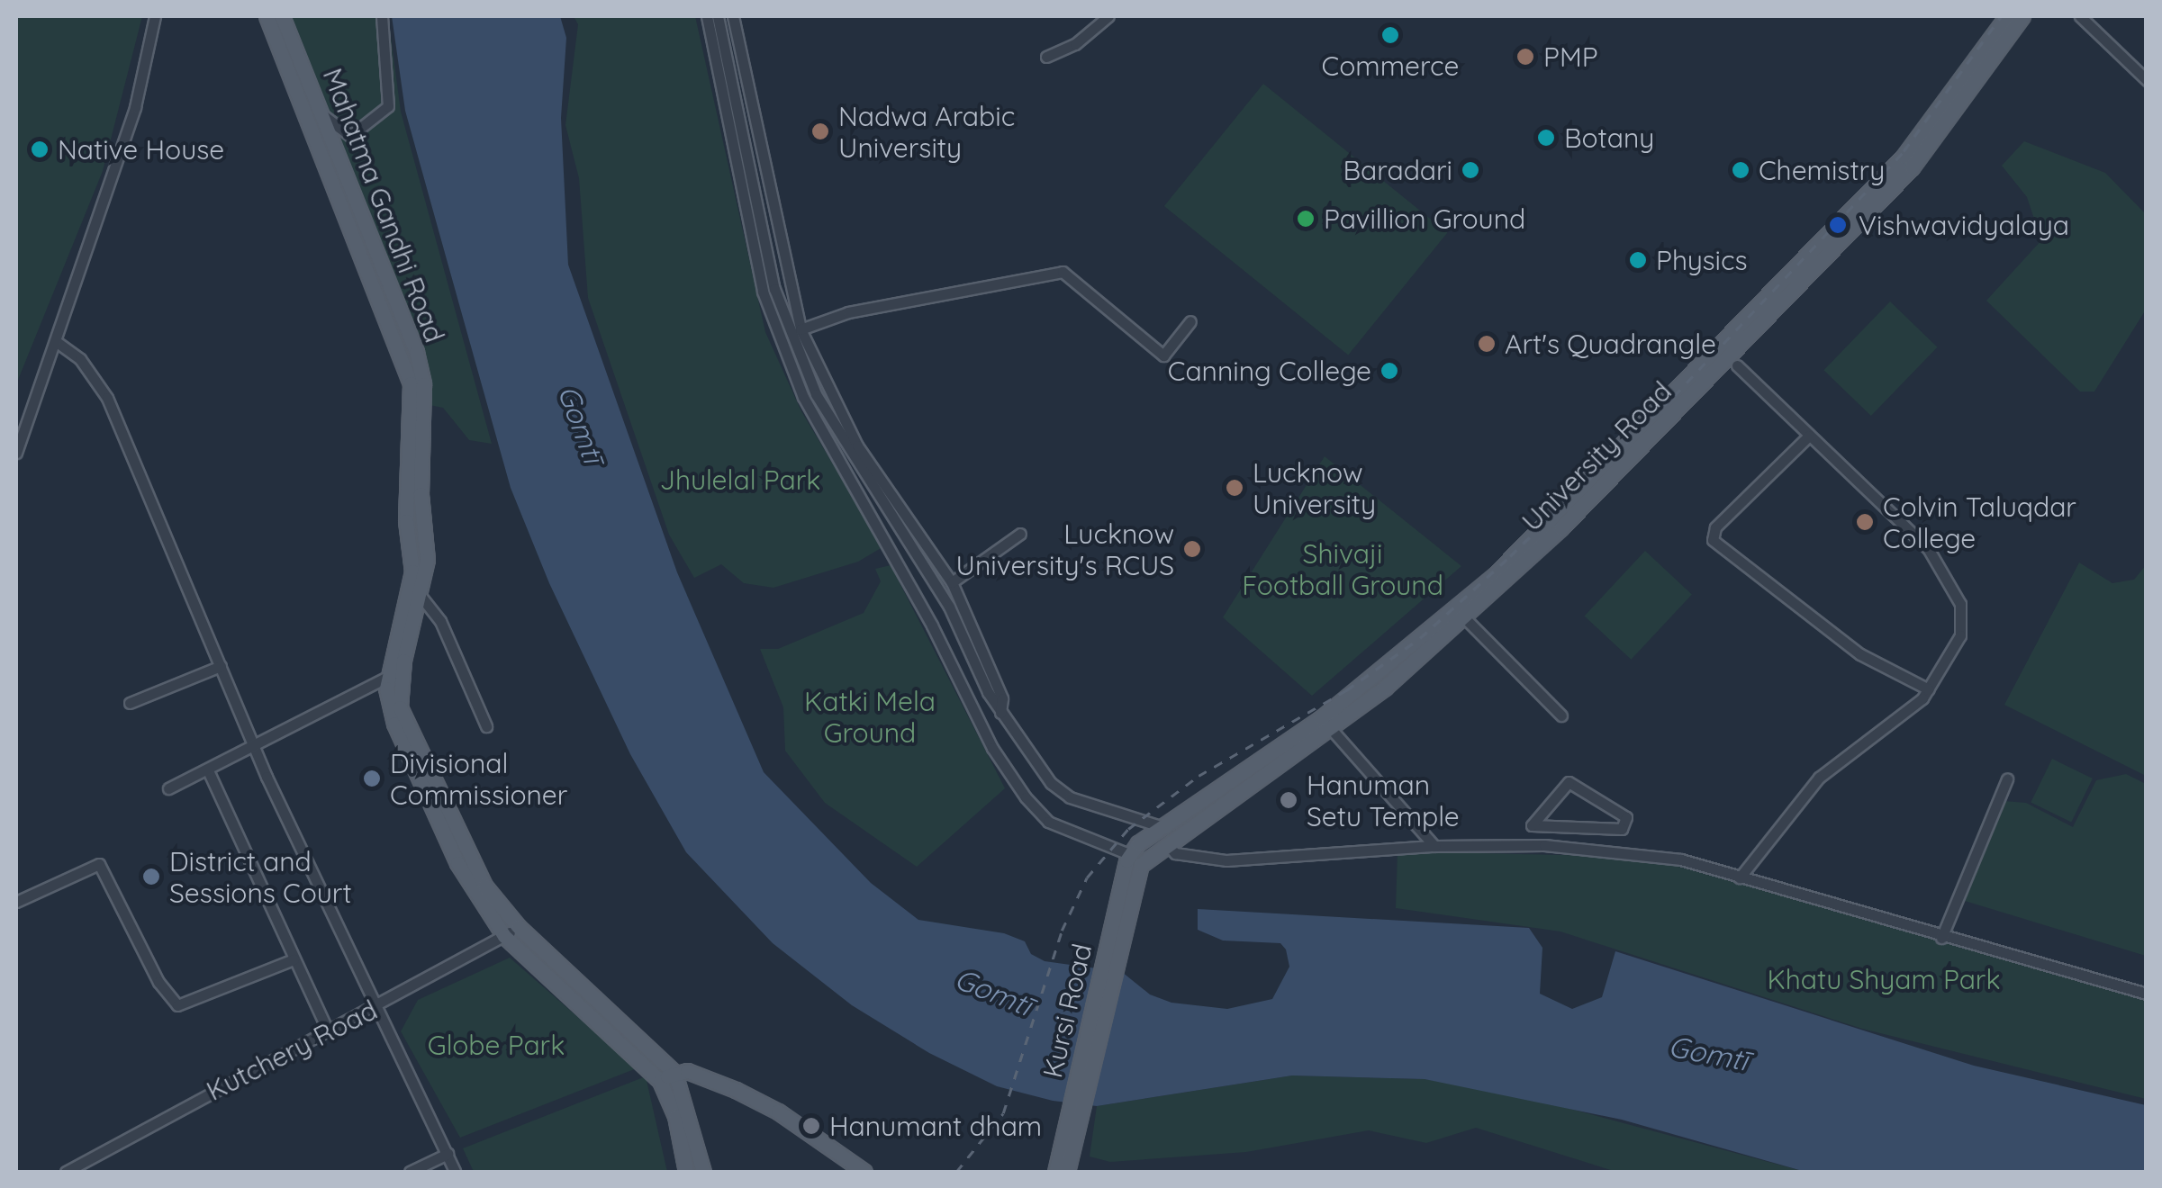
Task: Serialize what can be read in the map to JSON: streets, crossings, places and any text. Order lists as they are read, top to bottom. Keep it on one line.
{"streets":{"main road":["Mahatma Gandhi Road","University Road","Kursi Road"],"street":["Kutchery Road"]},"crossings":[["Mahatma Gandhi Road","Kutchery Road"],["University Road","Kursi Road"]],"water":["Gomtī"],"parks":["Jhulelal Park","Shivaji Football Ground","Katki Mela Ground","Khatu Shyam Park","Globe Park"],"places":["Commerce","PMP","Nadwa Arabic University","Botany","Native House","Baradari","Chemistry","Pavillion Ground","Vishwavidyalaya","Physics","Art's Quadrangle","Canning College","Lucknow University","Colvin Taluqdar College","Lucknow University's RCUS","Divisional Commissioner","Hanuman Setu Temple","District and Sessions Court","Hanumant dham"]}
